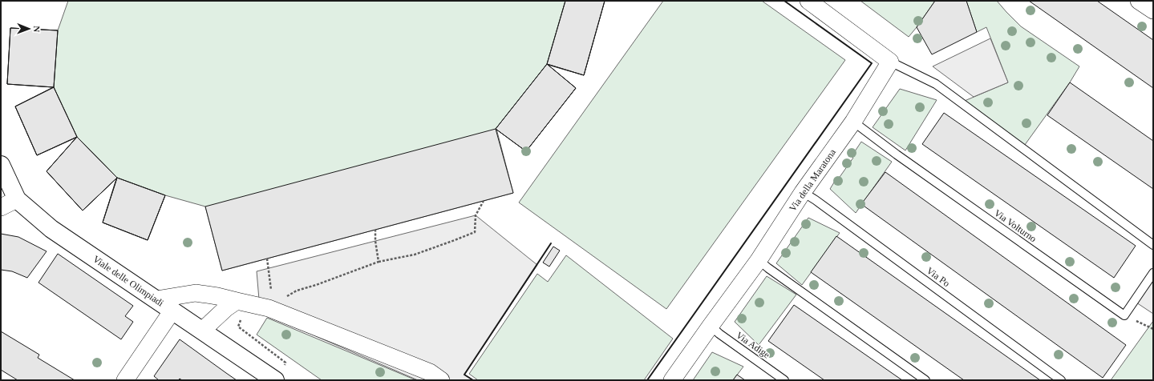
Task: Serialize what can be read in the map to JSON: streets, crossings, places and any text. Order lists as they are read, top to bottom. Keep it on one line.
{"streets":{"street":["Via della Maratona","Viale delle Olimpiadi"],"lane":["Via Volturno","Via Po","Via Adige"]},"crossings":[["Via della Maratona","Via Volturno"],["Via della Maratona","Via Po"],["Via della Maratona","Via Adige"]],"north":"right"}
